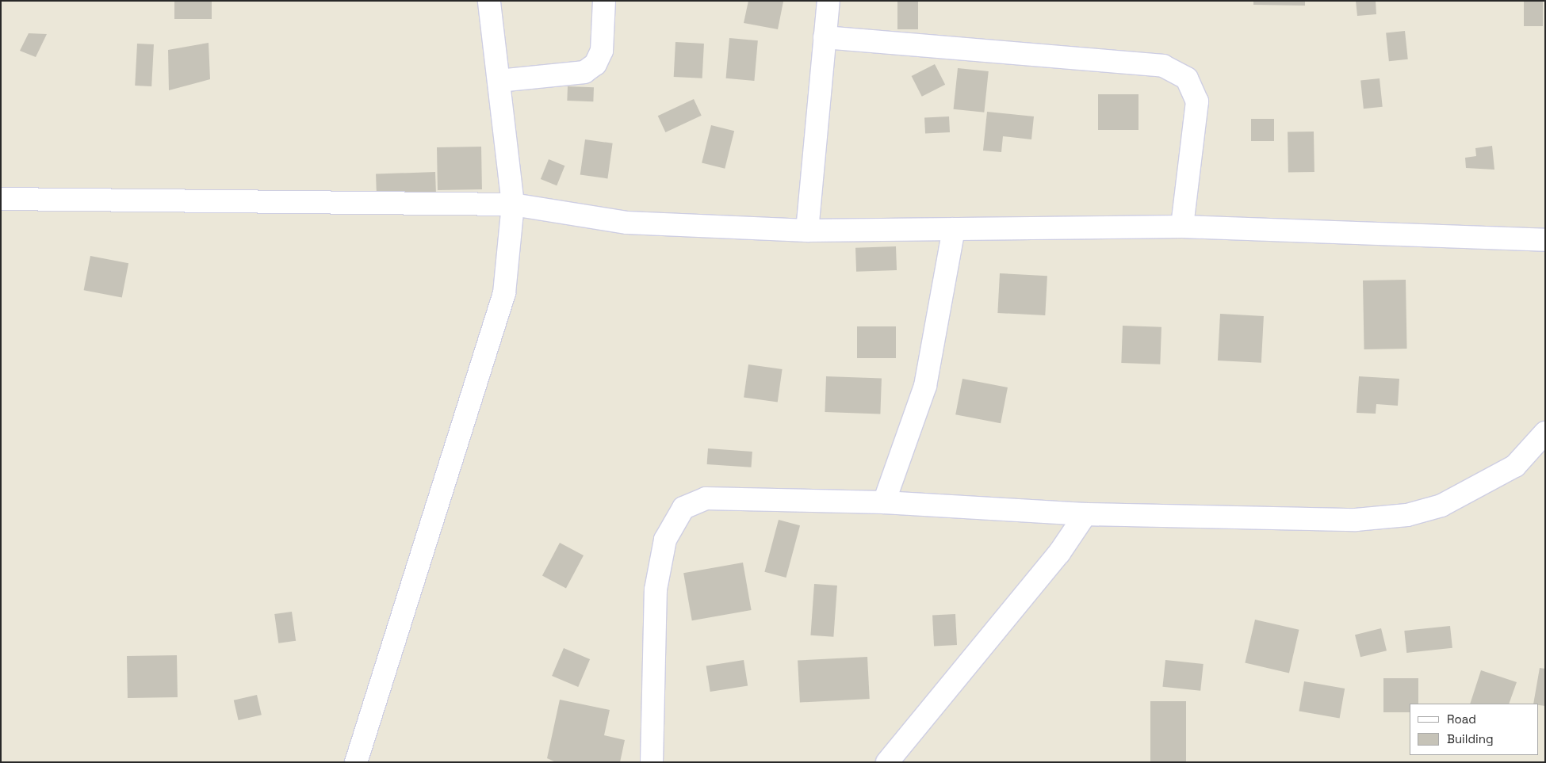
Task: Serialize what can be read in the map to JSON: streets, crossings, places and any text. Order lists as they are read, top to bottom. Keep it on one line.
{"legend":["Road","Building"]}
